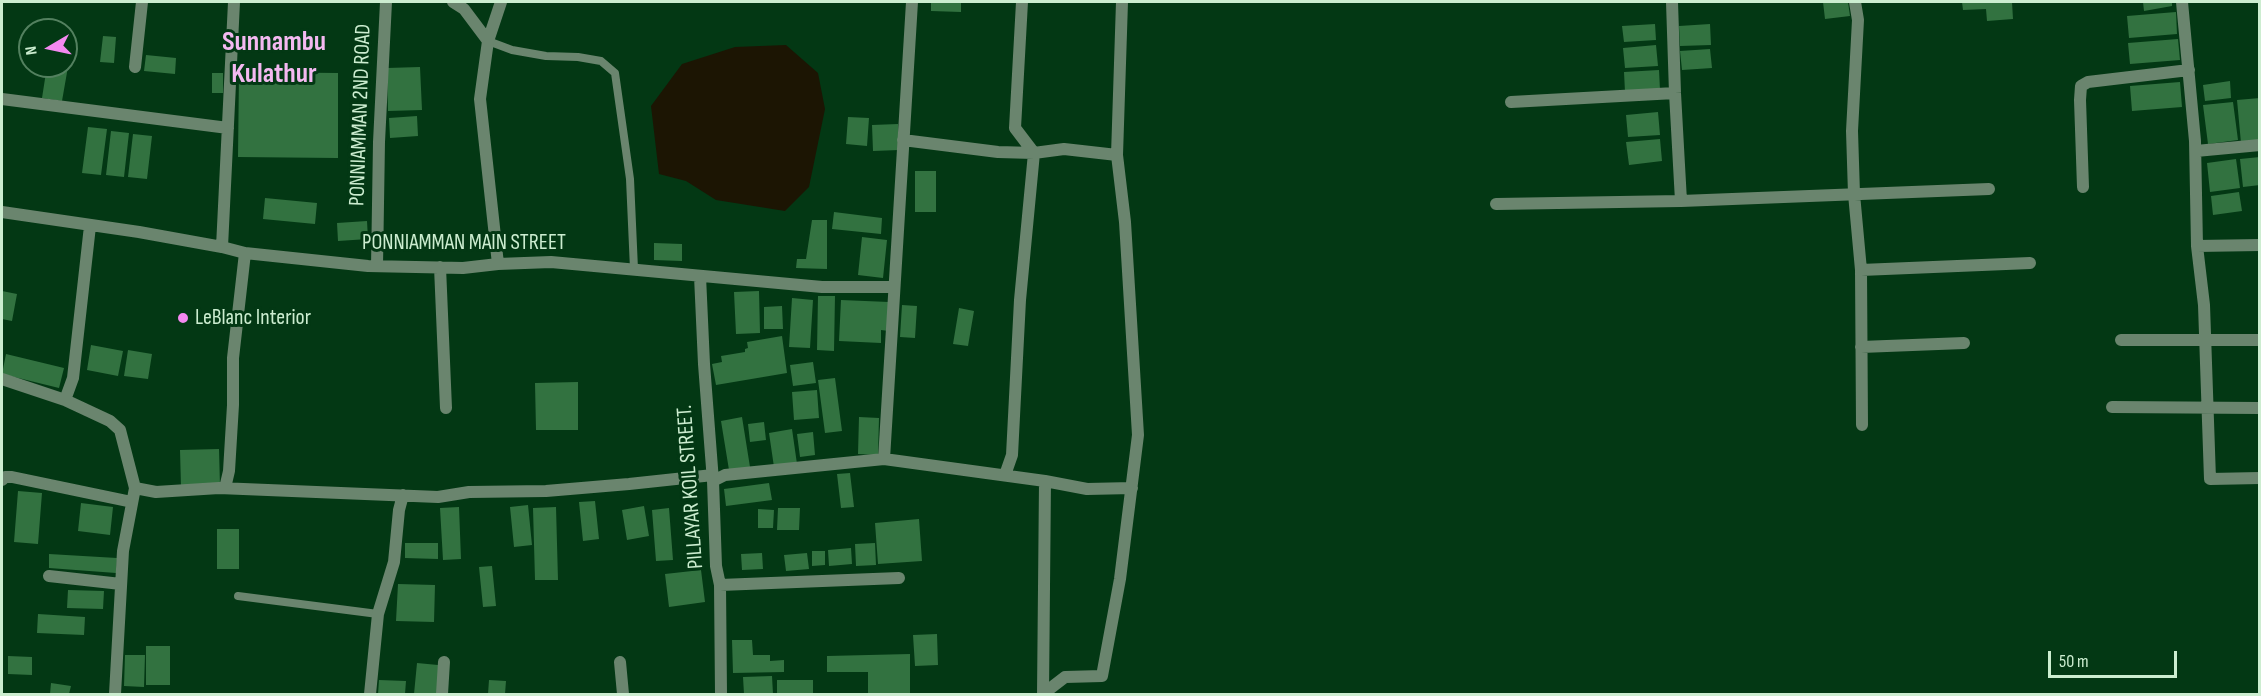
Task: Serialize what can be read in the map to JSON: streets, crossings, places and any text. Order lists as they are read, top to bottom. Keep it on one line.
{"streets":{"street":["PONNIAMMAN 2ND ROAD","PONNIAMMAN MAIN STREET","PILLAYAR KOIL STREET."]},"crossings":[["PONNIAMMAN 2ND ROAD","PONNIAMMAN MAIN STREET"],["PONNIAMMAN MAIN STREET","PILLAYAR KOIL STREET."]],"districts":["Sunnambu Kulathur"],"places":["LeBlanc Interior"],"scale_bar":"50 m","north":"left"}
